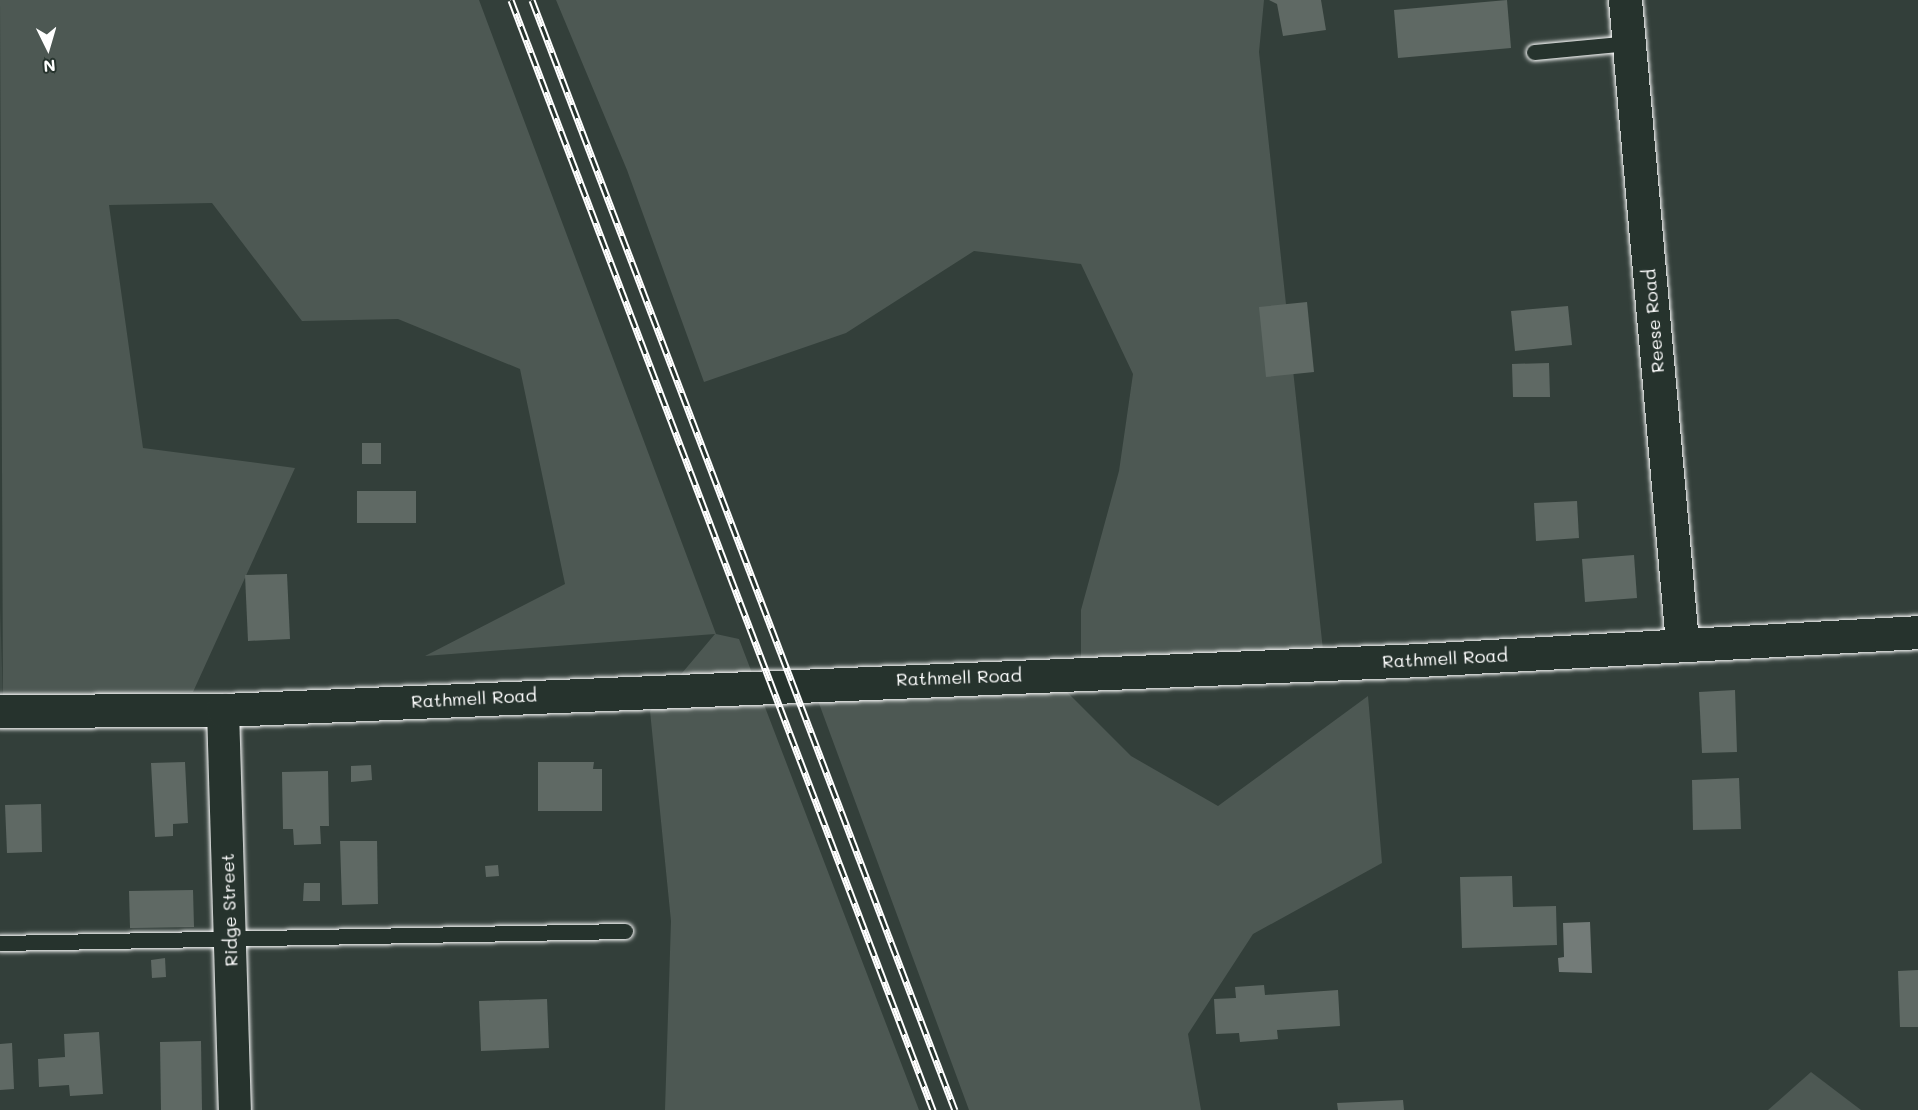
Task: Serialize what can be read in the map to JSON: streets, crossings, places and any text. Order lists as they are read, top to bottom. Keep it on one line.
{"streets":{"street":["Reese Road","Rathmell Road","Ridge Street"]},"crossings":[["Reese Road","Rathmell Road"],["Rathmell Road","Ridge Street"]],"north":"bottom"}
